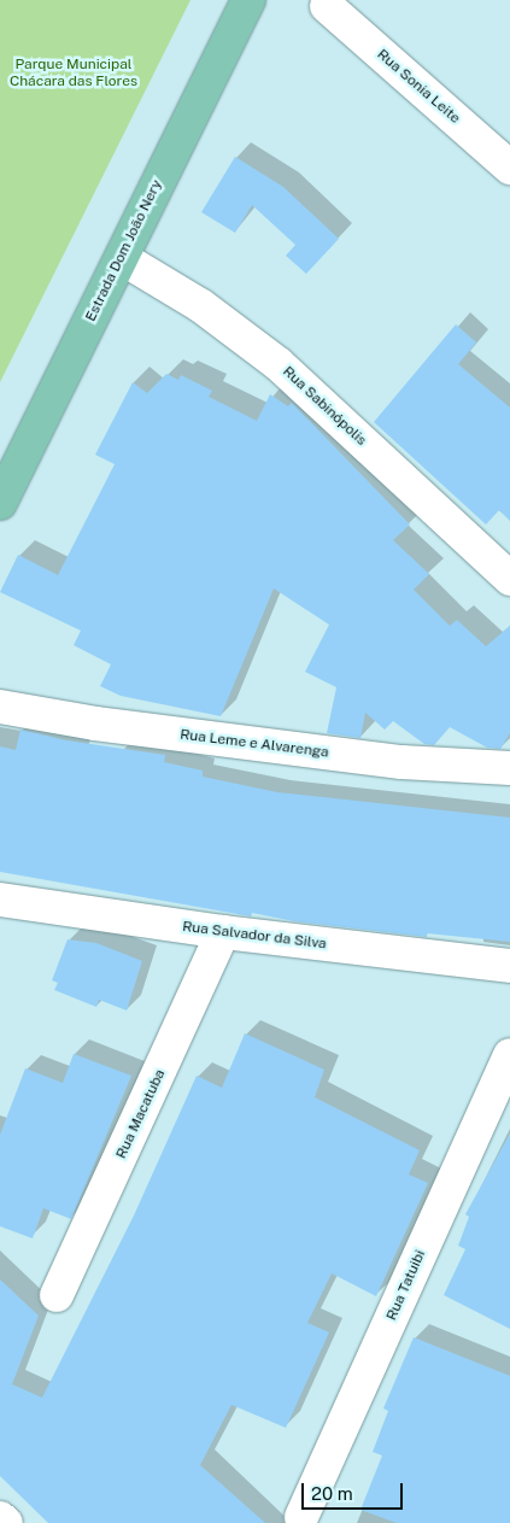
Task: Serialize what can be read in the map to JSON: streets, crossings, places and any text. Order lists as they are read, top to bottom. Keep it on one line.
{"streets":{"main road":["Estrada Dom João Nery"],"street":["Rua Sonia Leite","Rua Sabinópolis","Rua Leme e Alvarenga","Rua Salvador da Silva","Rua Macatuba","Rua Tatuibi"]},"crossings":[["Estrada Dom João Nery","Rua Sabinópolis"],["Rua Salvador da Silva","Rua Macatuba"]],"parks":["Parque Municipal Chácara das Flores"],"scale_bar":"20 m"}
